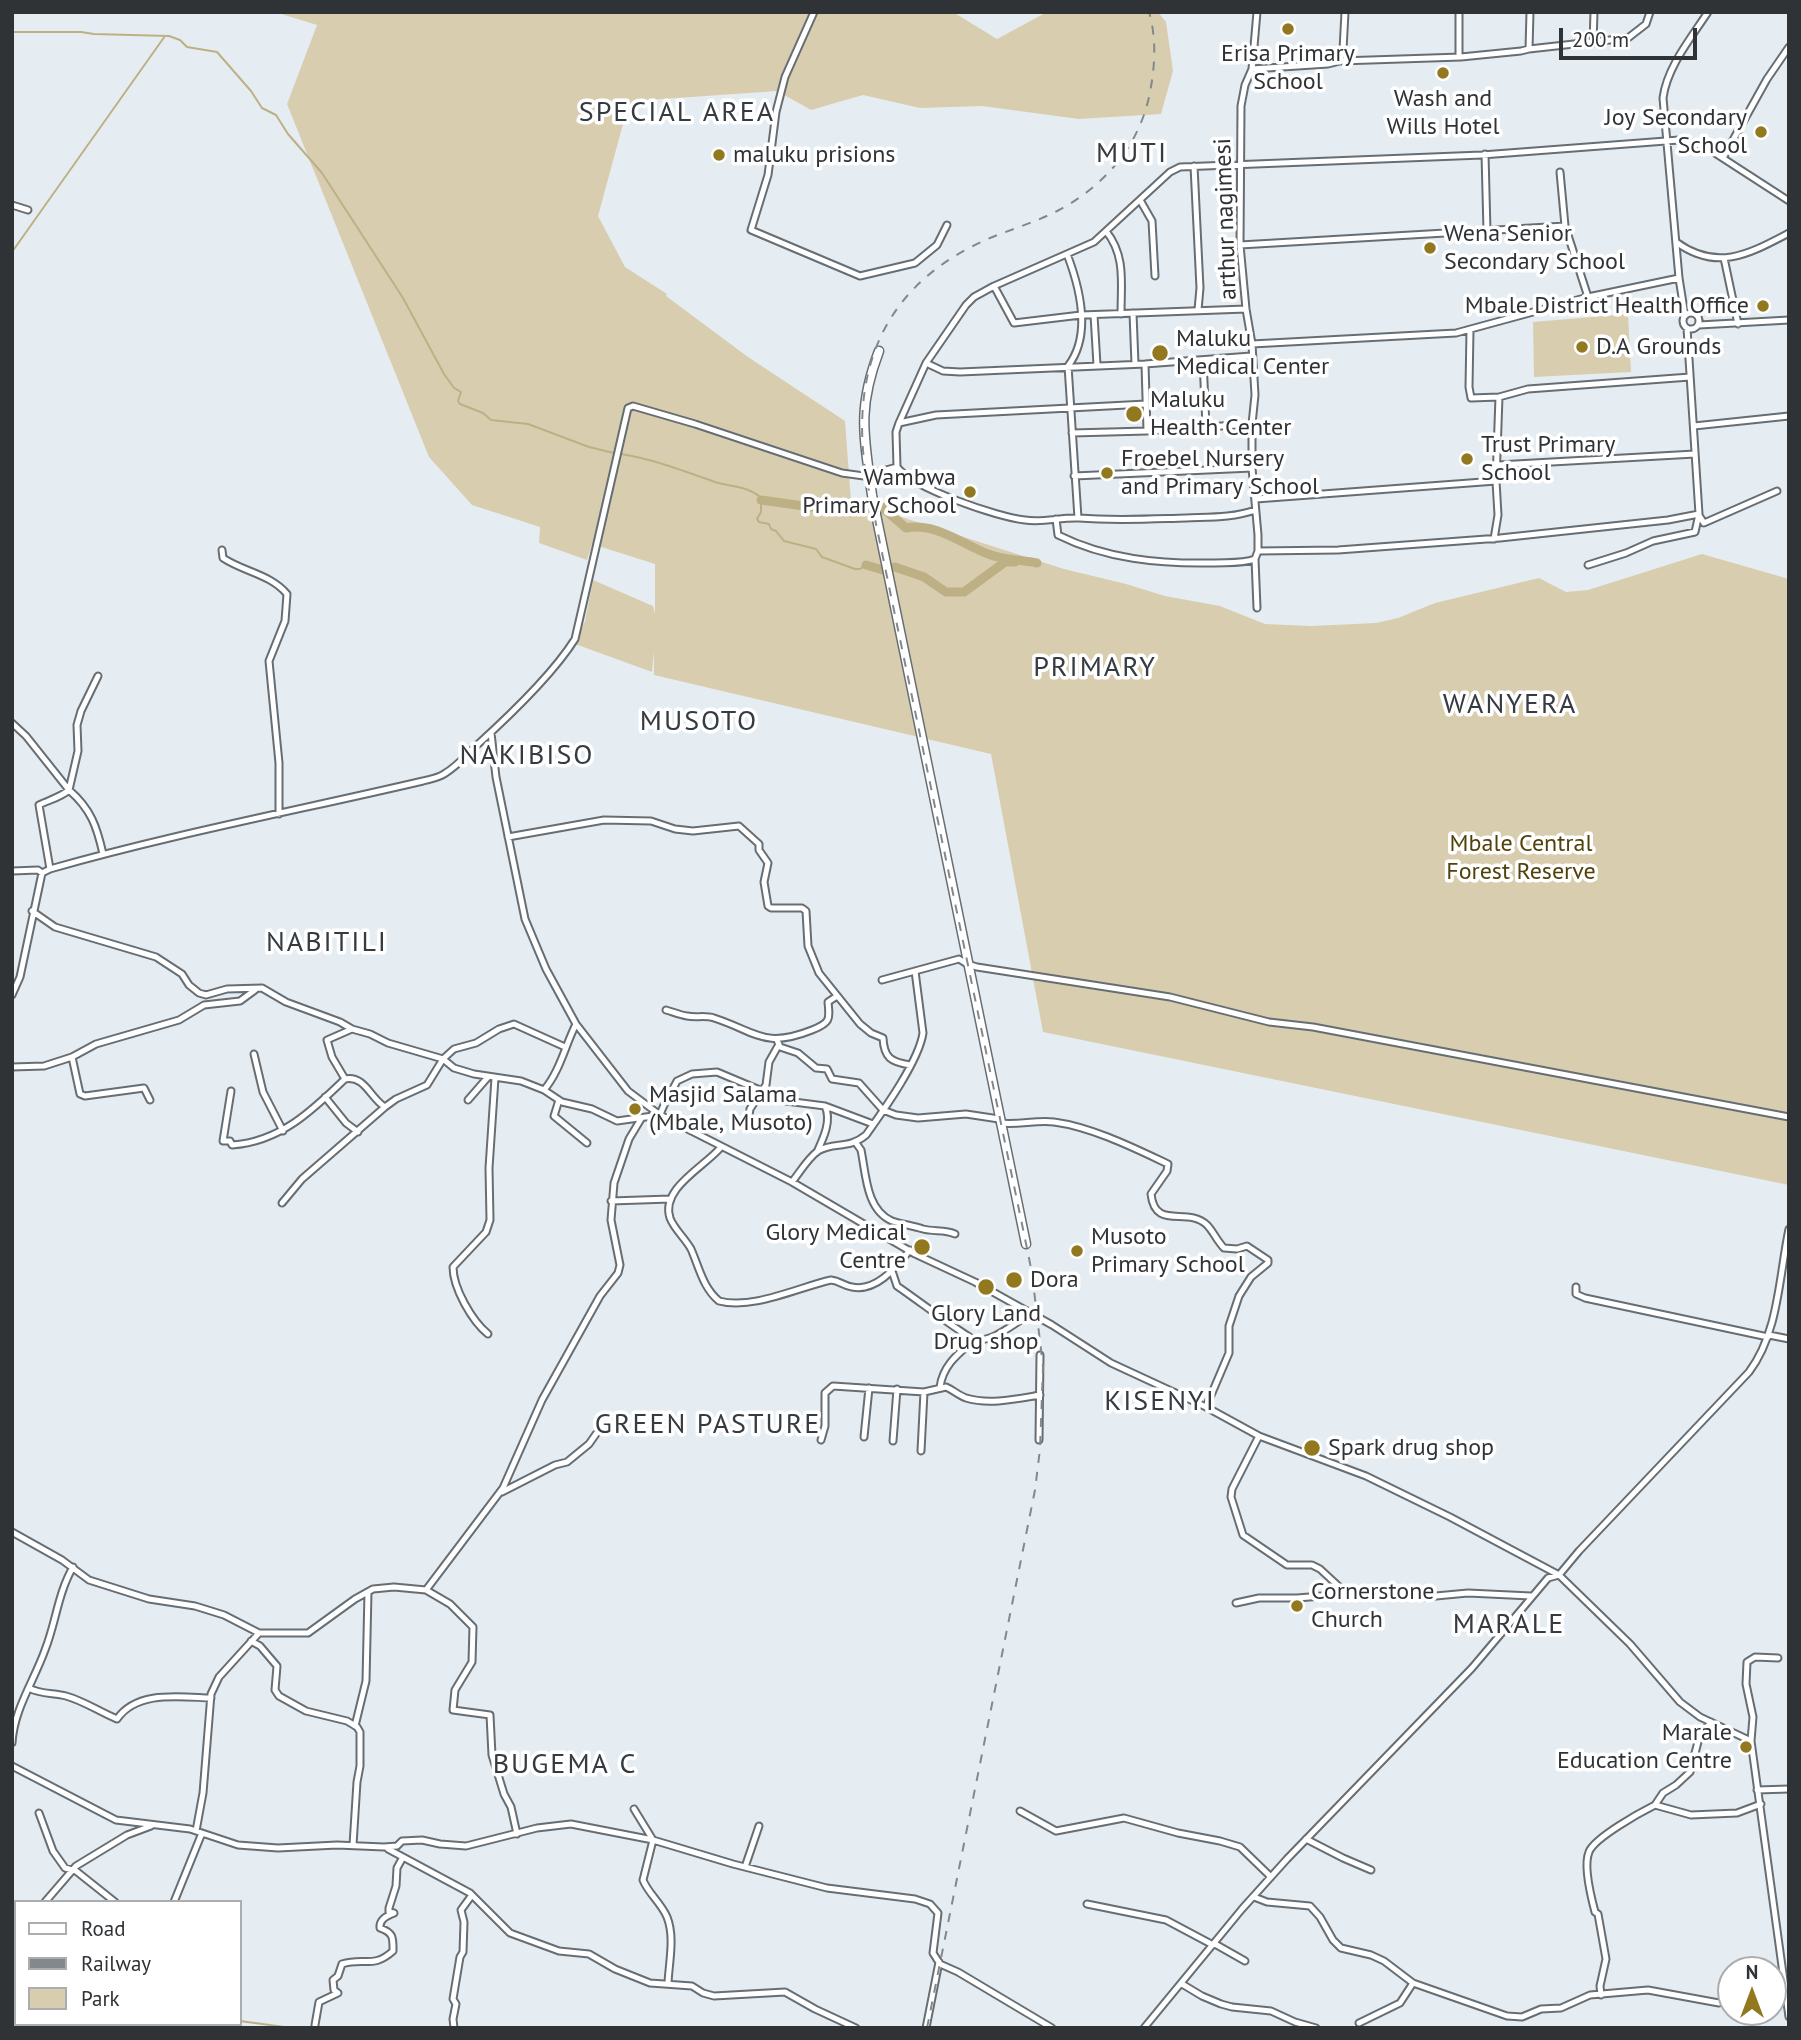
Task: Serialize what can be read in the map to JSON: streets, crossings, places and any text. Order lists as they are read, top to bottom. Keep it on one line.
{"streets":{"street":["arthur nagimesi"]},"districts":["SPECIAL AREA","MUTI","PRIMARY","WANYERA","MUSOTO","NAKIBISO","NABITILI","KISENYI","GREEN PASTURE","MARALE","BUGEMA C"],"parks":["Mbale Central Forest Reserve"],"places":["Erisa Primary School","Wash and Wills Hotel","Joy Secondary School","maluku prisions","Wena Senior Secondary School","Mbale District Health Office","D.A Grounds","Maluku Medical Center","Maluku Health Center","Trust Primary School","Froebel Nursery and Primary School","Wambwa Primary School","Masjid Salama (Mbale, Musoto)","Glory Medical Centre","Musoto Primary School","Dora","Glory Land Drug shop","Spark drug shop","Cornerstone Church","Marale Education Centre"],"legend":["Road","Railway","Park"],"scale_bar":"200 m","north":"top"}
